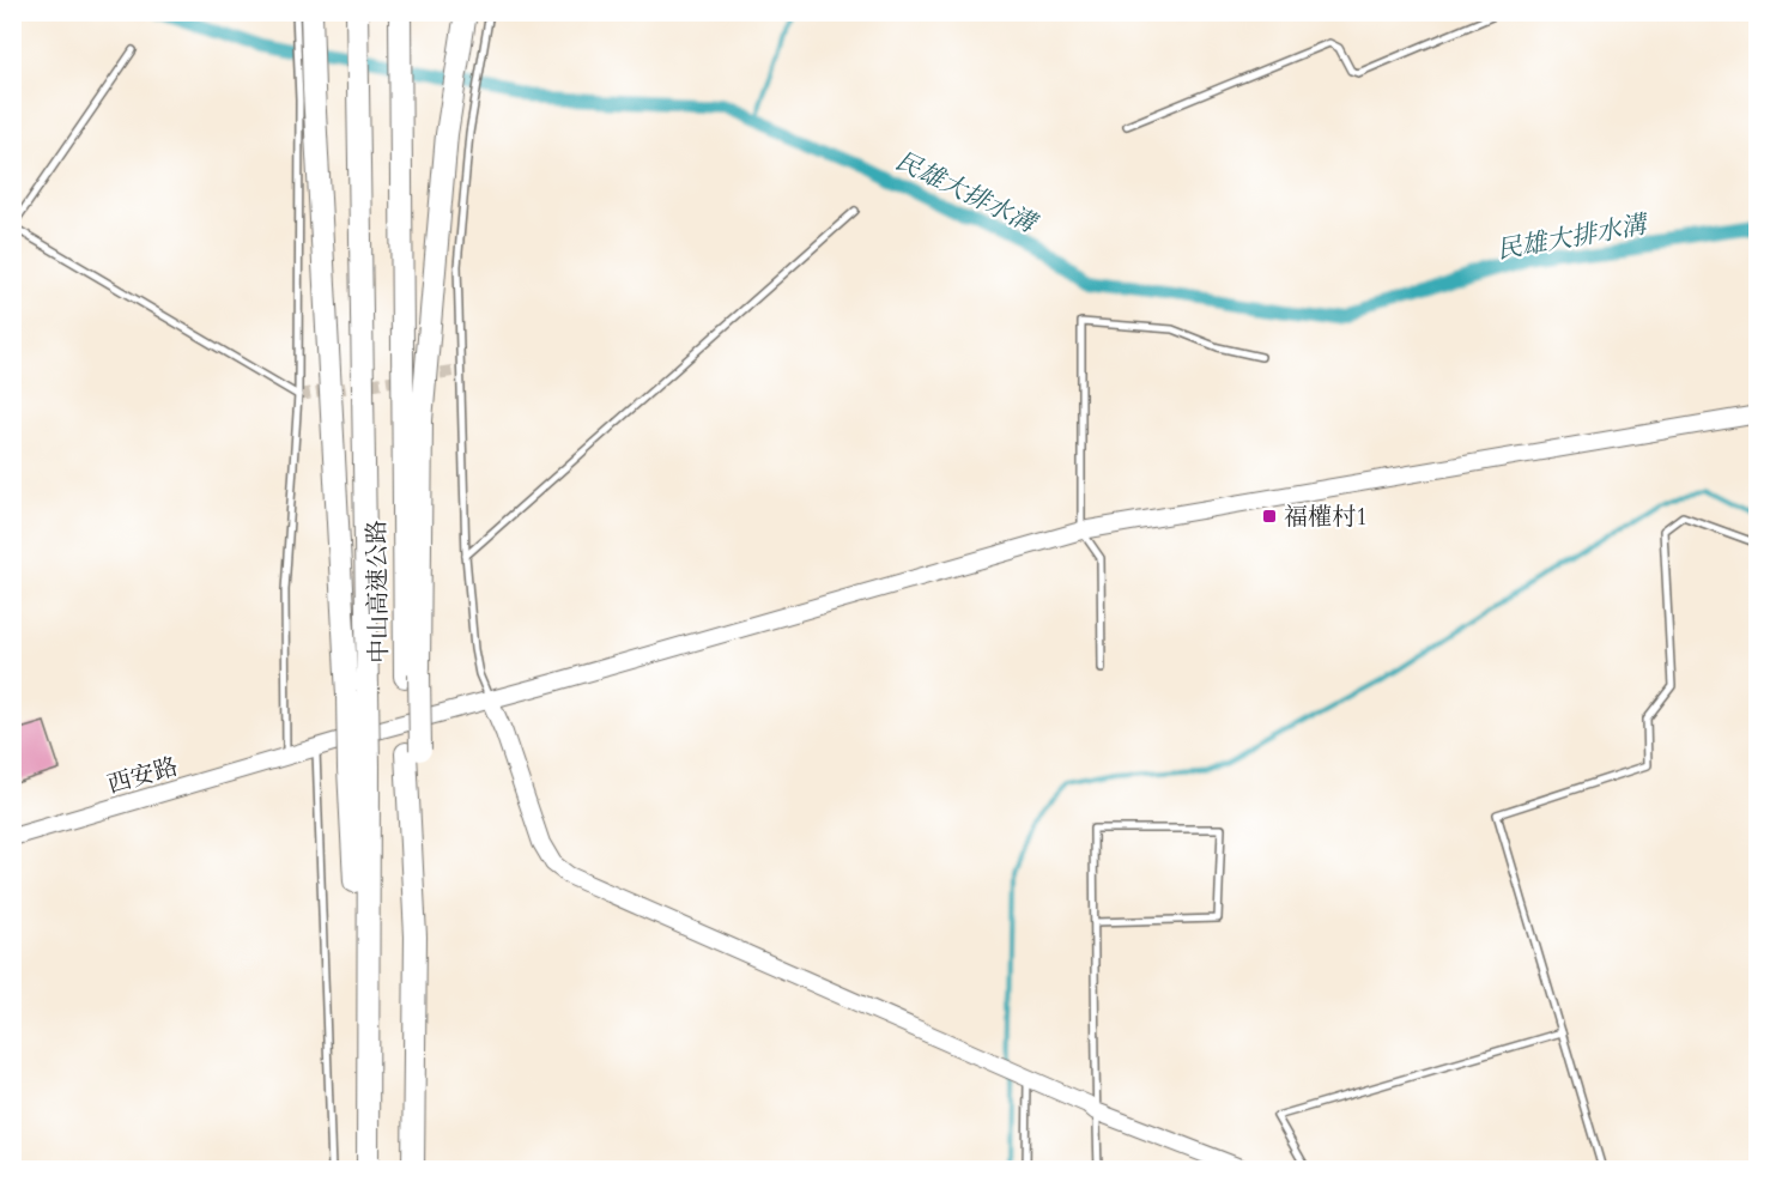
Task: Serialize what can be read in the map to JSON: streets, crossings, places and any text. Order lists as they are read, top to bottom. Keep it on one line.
{"streets":{"highway":["中山高速公路"],"street":["西安路"]},"water":["民雄大排水溝"],"places":{"transit":["福權村1"]}}
